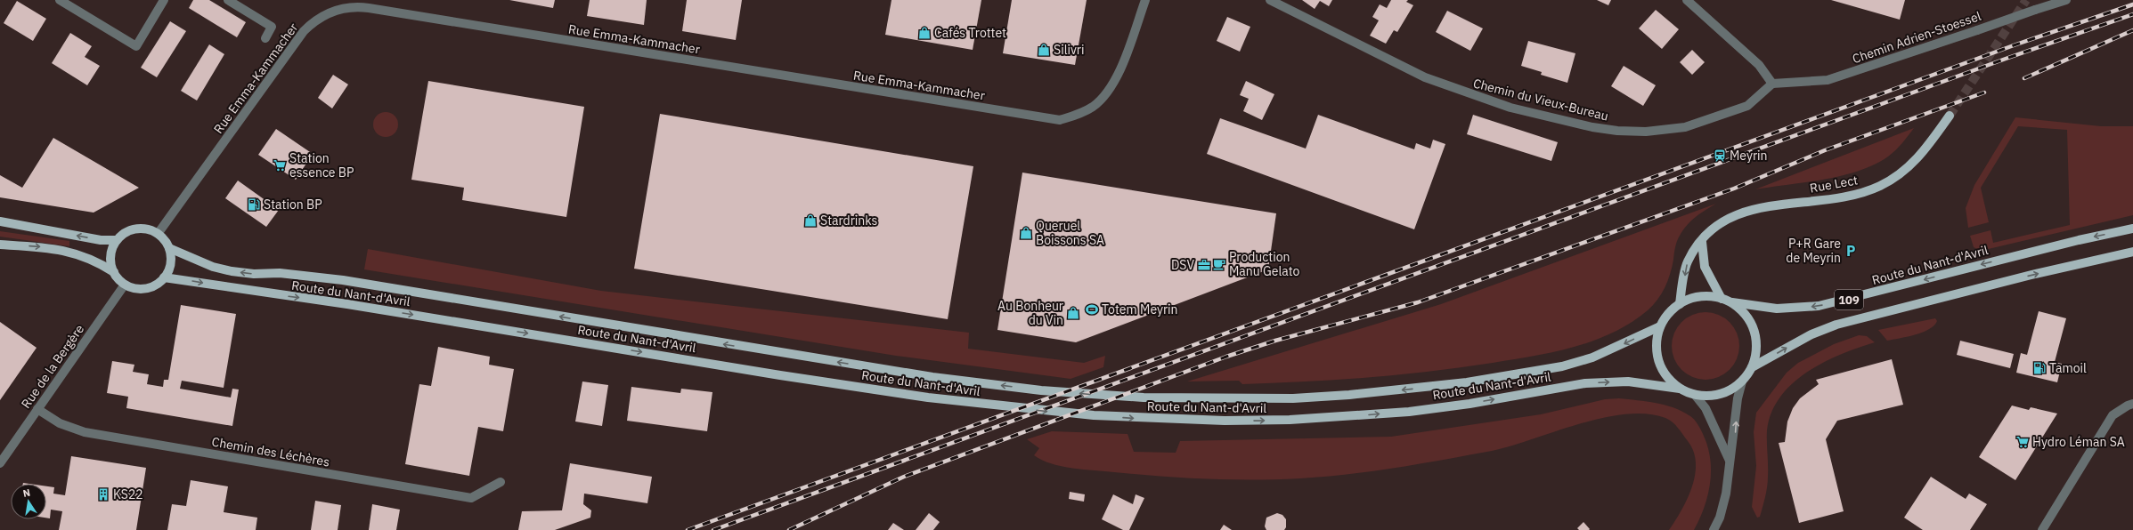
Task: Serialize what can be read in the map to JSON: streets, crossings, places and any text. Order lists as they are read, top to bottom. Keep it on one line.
{"streets":{"main road":["Rue Lect","Route du Nant-d'Avril","109"],"street":["Chemin Adrien-Stoessel","Rue Emma-Kammacher","Chemin du Vieux-Bureau","Rue de la Bergère","Chemin des Léchères"]},"crossings":[["Chemin Adrien-Stoessel","Chemin du Vieux-Bureau"],["Rue Emma-Kammacher","Route du Nant-d'Avril"],["Rue Emma-Kammacher","Rue de la Bergère"],["Rue Lect","Route du Nant-d'Avril"],["Rue Lect","109"],["Route du Nant-d'Avril","109"],["Route du Nant-d'Avril","Rue de la Bergère"],["Rue de la Bergère","Chemin des Léchères"]],"places":{"shop":["Cafés Trottet","Silivri","Stardrinks","Queruel Boissons SA","Au Bonheur du Vin"],"station":["Meyrin"],"supermarket":["Station essence BP","Hydro Léman SA"],"fuel station":["Station BP","Tamoil"],"parking":["P+R Gare de Meyrin"],"cafe":["Production Manu Gelato"],"office":["DSV"],"sports":["Totem Meyrin"],"building":["KS22"]},"north":"top"}
